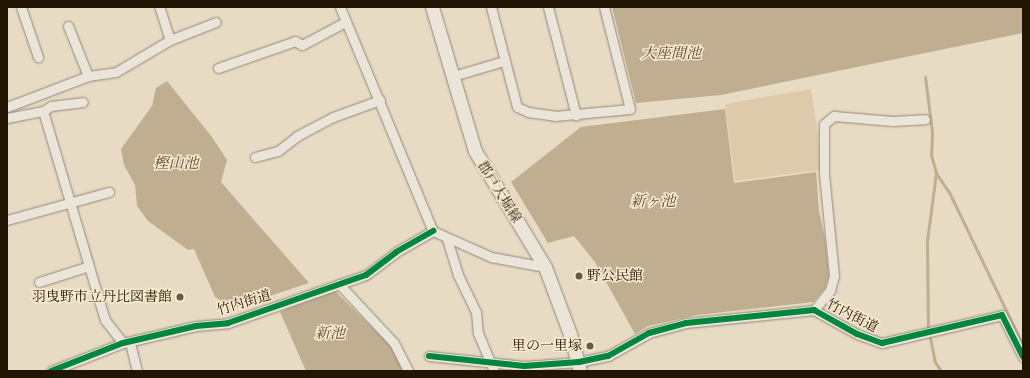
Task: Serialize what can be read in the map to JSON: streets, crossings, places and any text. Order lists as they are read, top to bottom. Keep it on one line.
{"streets":{"main road":["郡戸大堀線"],"street":["竹内街道"]},"crossings":[["郡戸大堀線","竹内街道"]],"water":["大座間池","樫山池","新ヶ池","新池"],"places":["野公民館","羽曳野市立丹比図書館","里の一里塚"]}
